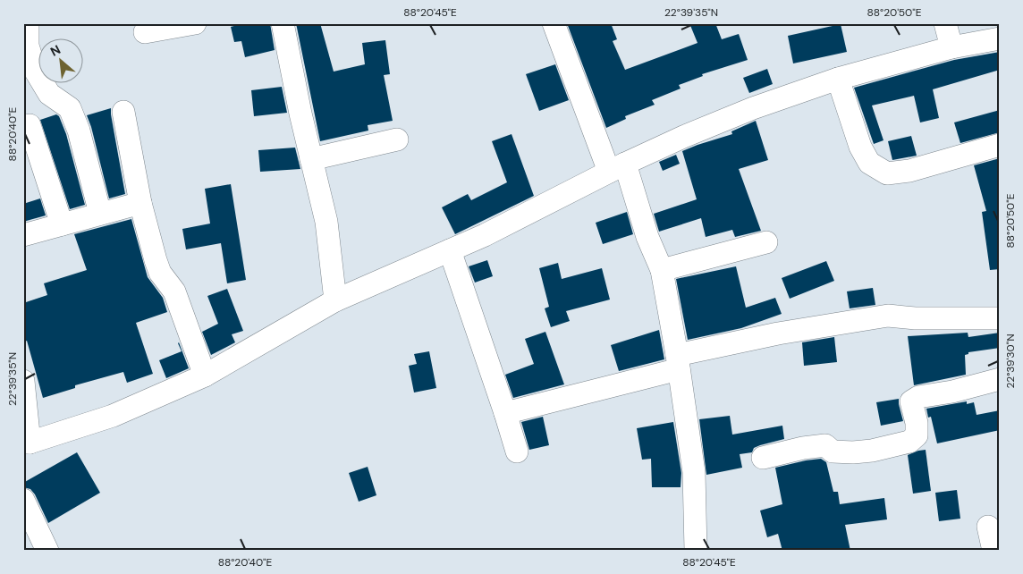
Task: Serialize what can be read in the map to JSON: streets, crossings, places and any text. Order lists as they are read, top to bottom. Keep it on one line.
{"north":"top left","coordinates":["88°20'45\"E","22°39'35\"N","88°20'50\"E","88°20'40\"E","22°39'30\"N"]}
